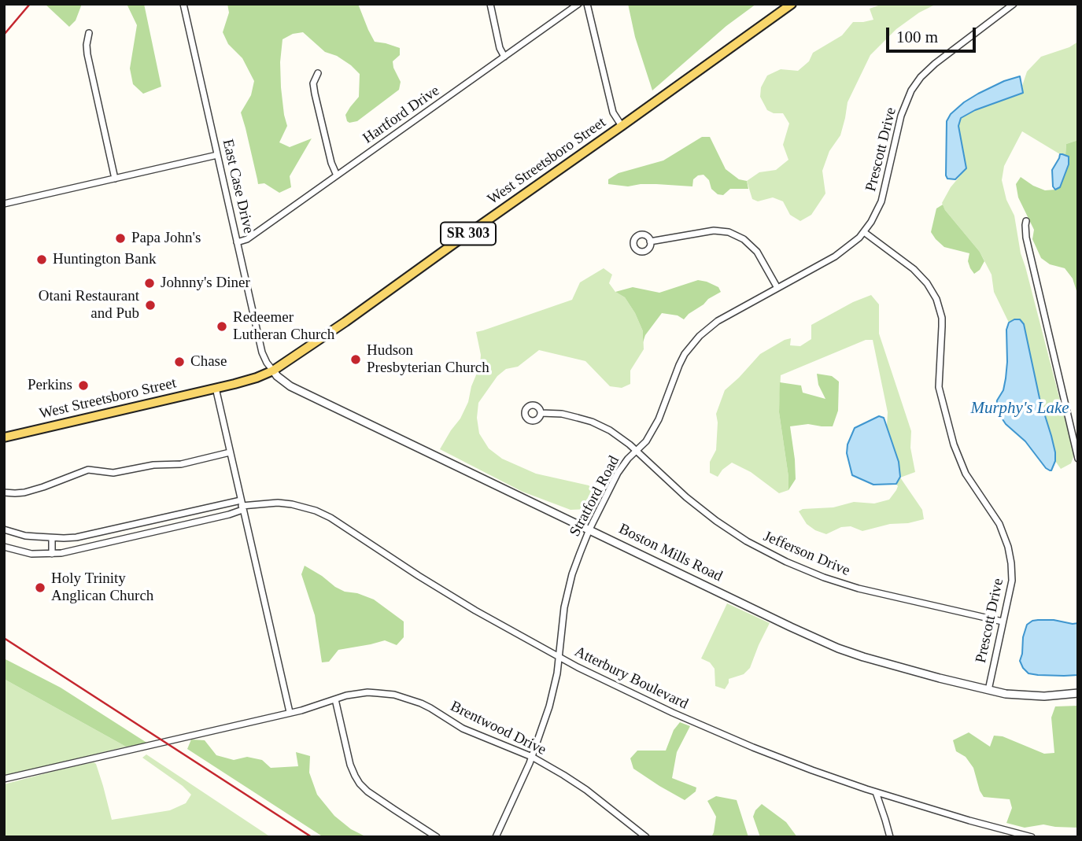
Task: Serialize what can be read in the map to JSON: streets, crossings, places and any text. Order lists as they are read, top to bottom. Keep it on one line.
{"streets":{"main road":["West Streetsboro Street","SR 303"],"street":["Hartford Drive","Prescott Drive","East Case Drive","Stratford Road","Boston Mills Road","Jefferson Drive","Atterbury Boulevard","Brentwood Drive"]},"crossings":[["Hartford Drive","East Case Drive"],["Prescott Drive","Stratford Road"],["Prescott Drive","Boston Mills Road"],["Prescott Drive","Jefferson Drive"],["West Streetsboro Street","East Case Drive"],["West Streetsboro Street","Boston Mills Road"],["East Case Drive","Boston Mills Road"],["Stratford Road","Boston Mills Road"],["Stratford Road","Jefferson Drive"],["Stratford Road","Atterbury Boulevard"],["Stratford Road","Brentwood Drive"]],"water":["Murphy's Lake"],"places":["Papa John's","Huntington Bank","Johnny's Diner","Otani Restaurant and Pub","Redeemer Lutheran Church","Hudson Presbyterian Church","Chase","Perkins","Holy Trinity Anglican Church"],"scale_bar":"100 m"}
